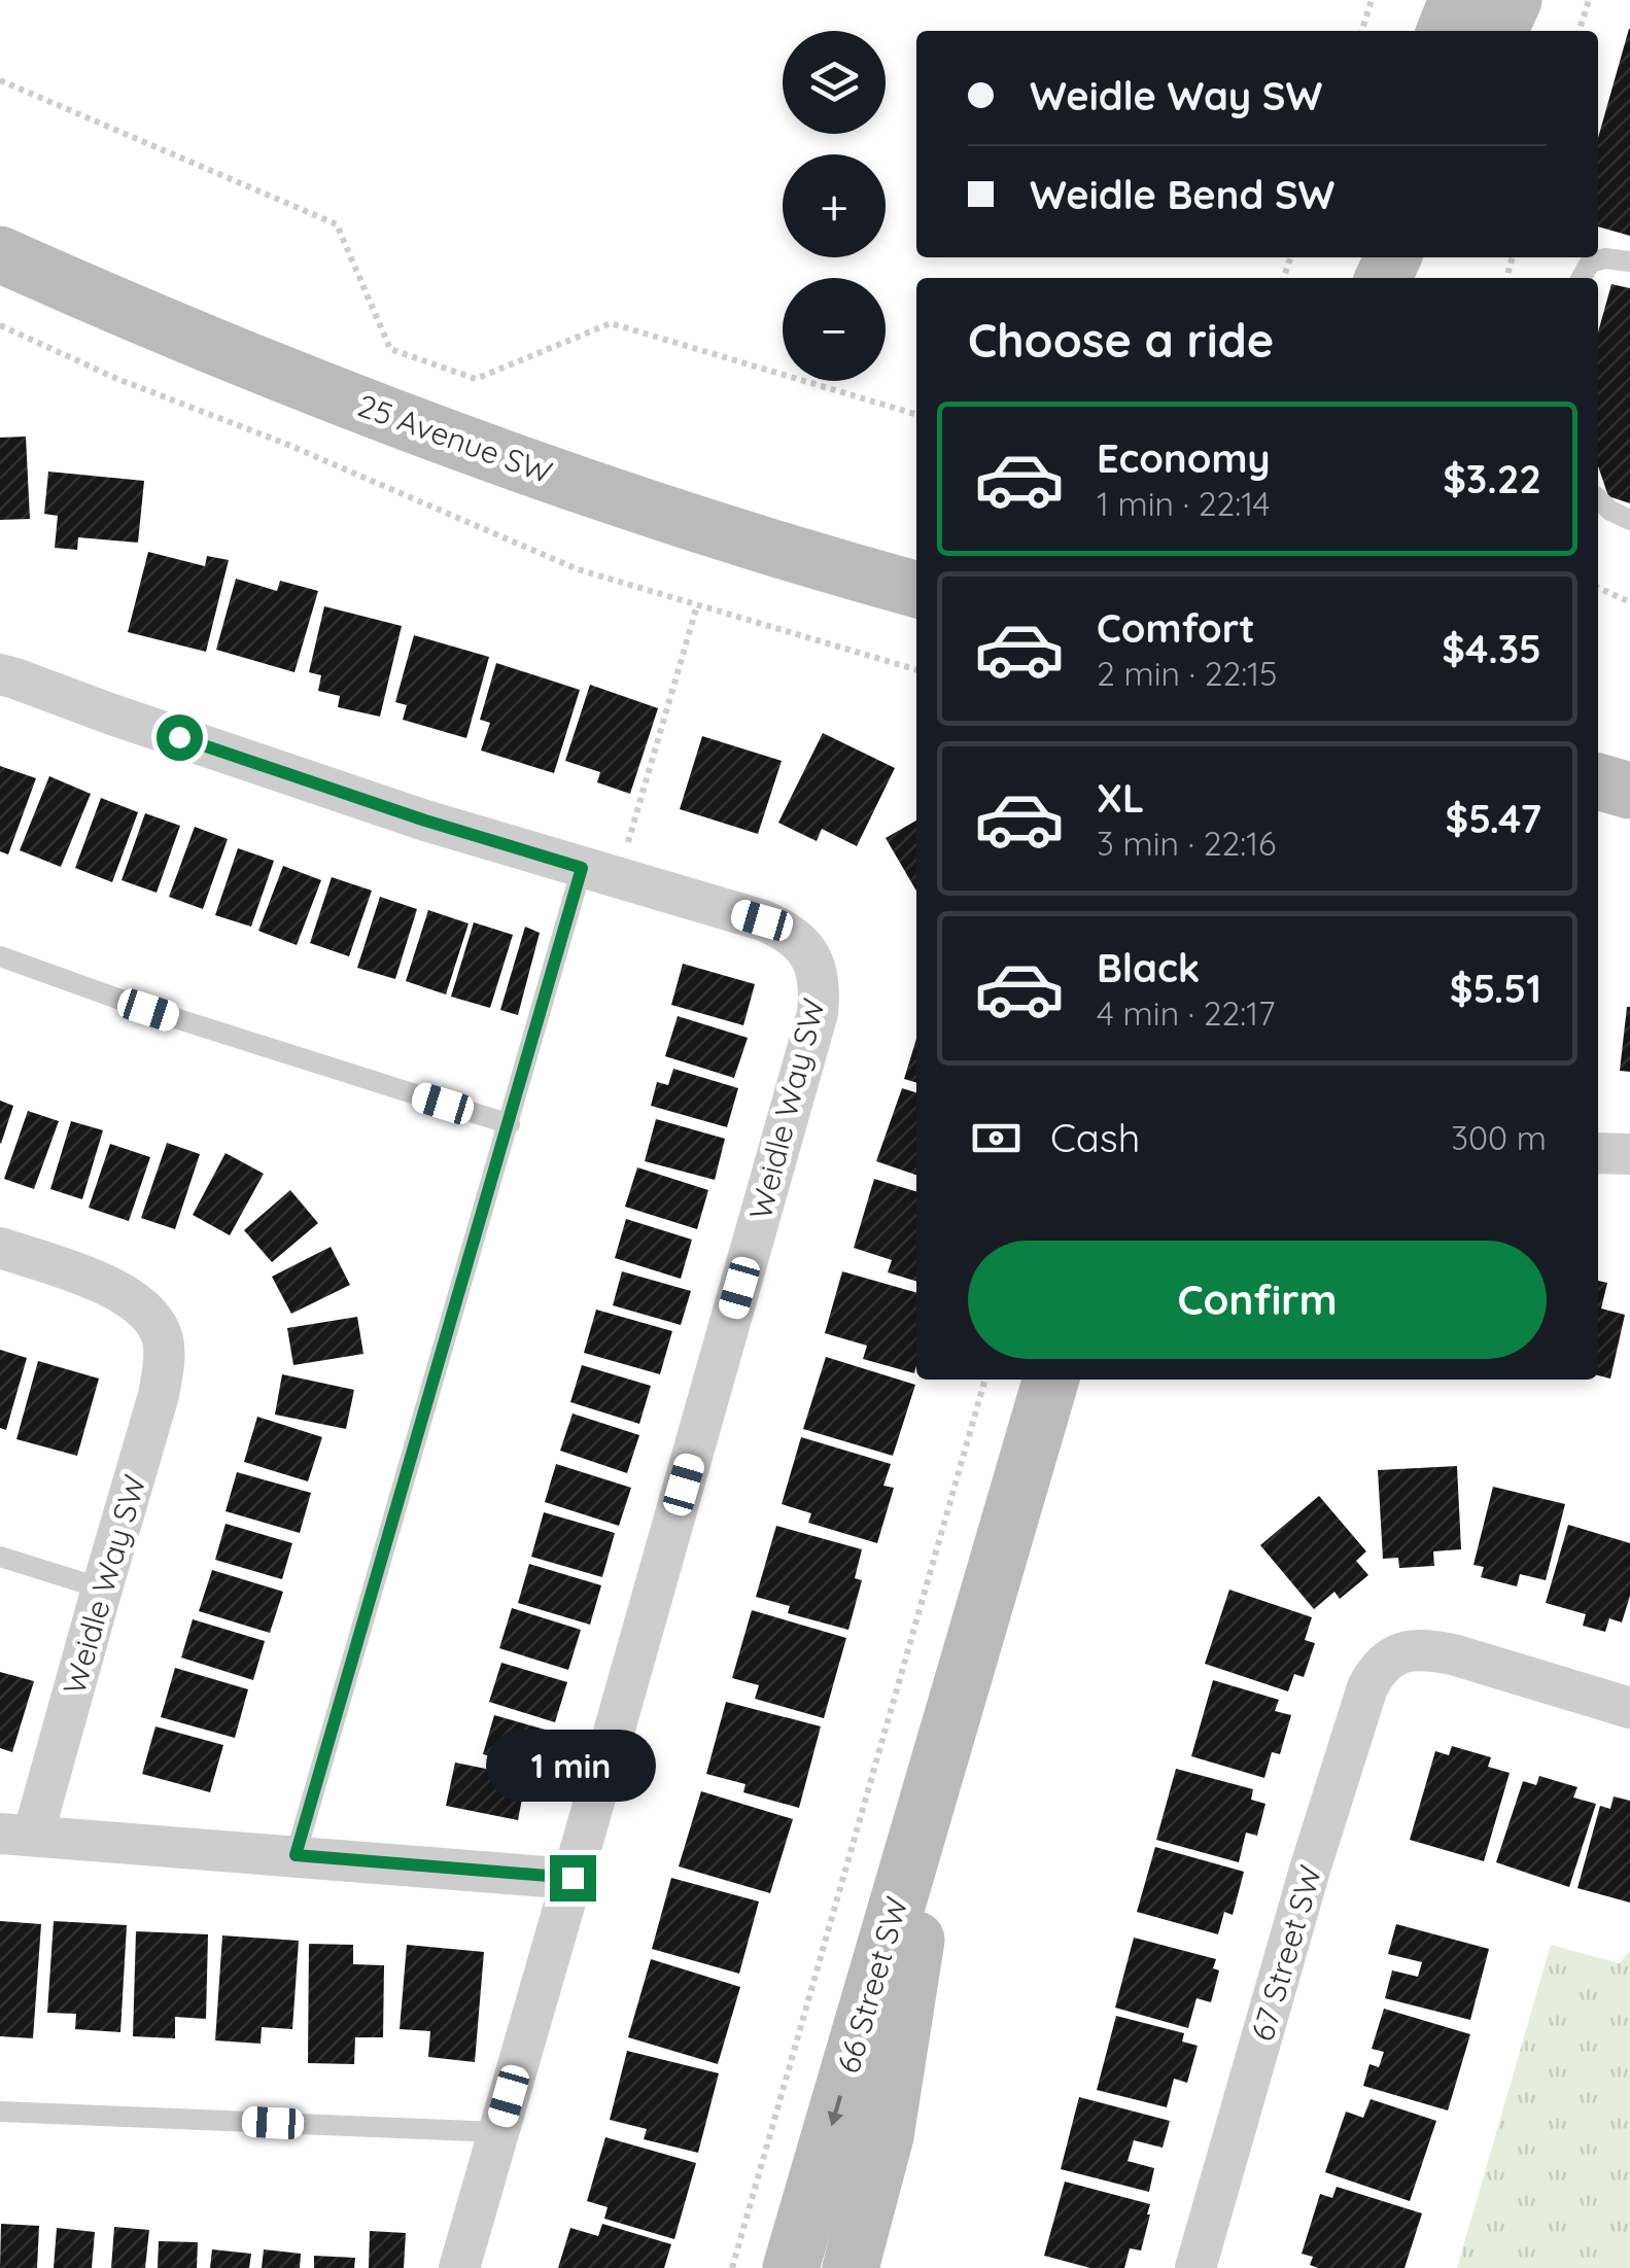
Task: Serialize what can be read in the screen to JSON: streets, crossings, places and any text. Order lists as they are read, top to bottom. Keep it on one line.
{"streets":{"main road":["25 Avenue SW","66 Street SW"],"street":["Weidle Way SW","67 Street SW"]},"page":{"map_buttons":["+","−"],"banner":["Weidle Way SW","Weidle Bend SW"],"heading":"Choose a ride","list":[{"name":"Economy","note":"1 min · 22:14","value":"$3.22"},{"name":"Comfort","note":"2 min · 22:15","value":"$4.35"},{"name":"XL","note":"3 min · 22:16","value":"$5.47"},{"name":"Black","note":"4 min · 22:17","value":"$5.51"}],"pay":["Cash","300 m"],"buttons":"Confirm","bubble":"1 min"}}
